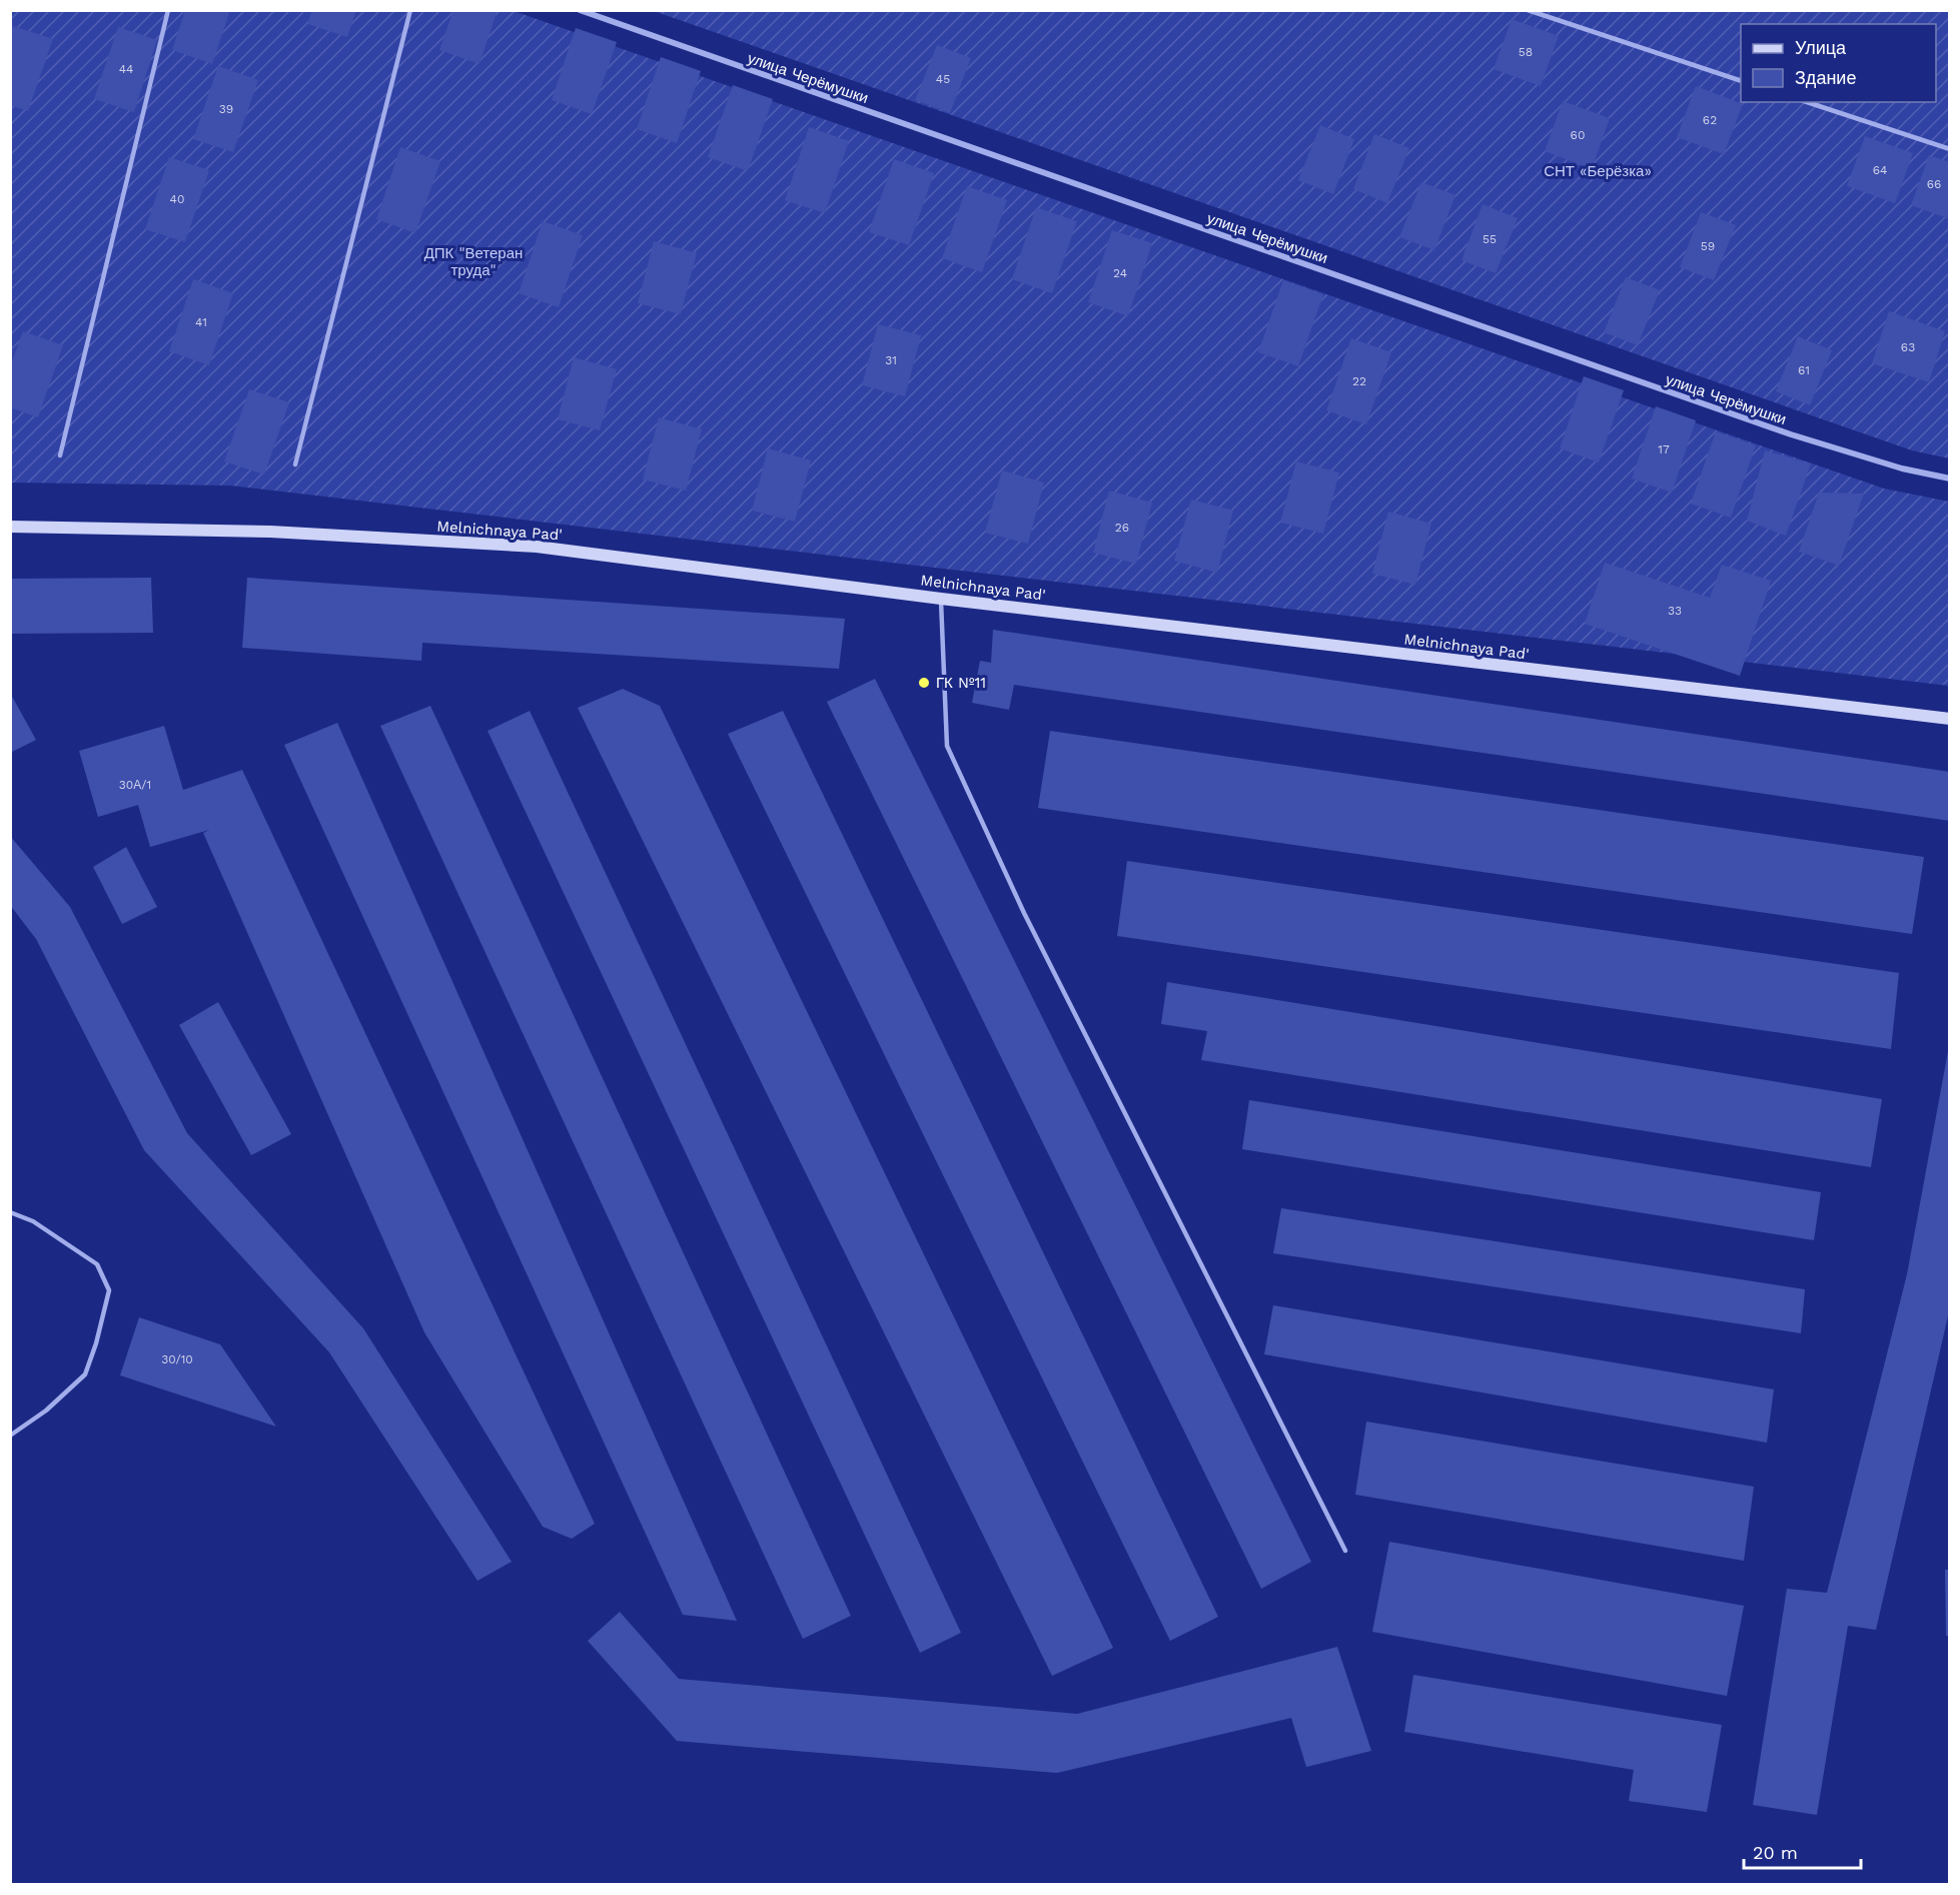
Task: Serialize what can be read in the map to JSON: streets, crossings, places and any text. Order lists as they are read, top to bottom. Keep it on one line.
{"streets":{"street":["улица Черёмушки","Melnichnaya Pad'"]},"parks":["СНТ «Берёзка»","ДПК \"Ветеран труда\""],"places":["ГК №11"],"house_numbers":["58","44","45","39","62","60","64","66","40","55","59","24","41","63","31","61","22","17","26","33","30А/1","30/10"],"legend":["Улица","Здание"],"scale_bar":"20 m"}
